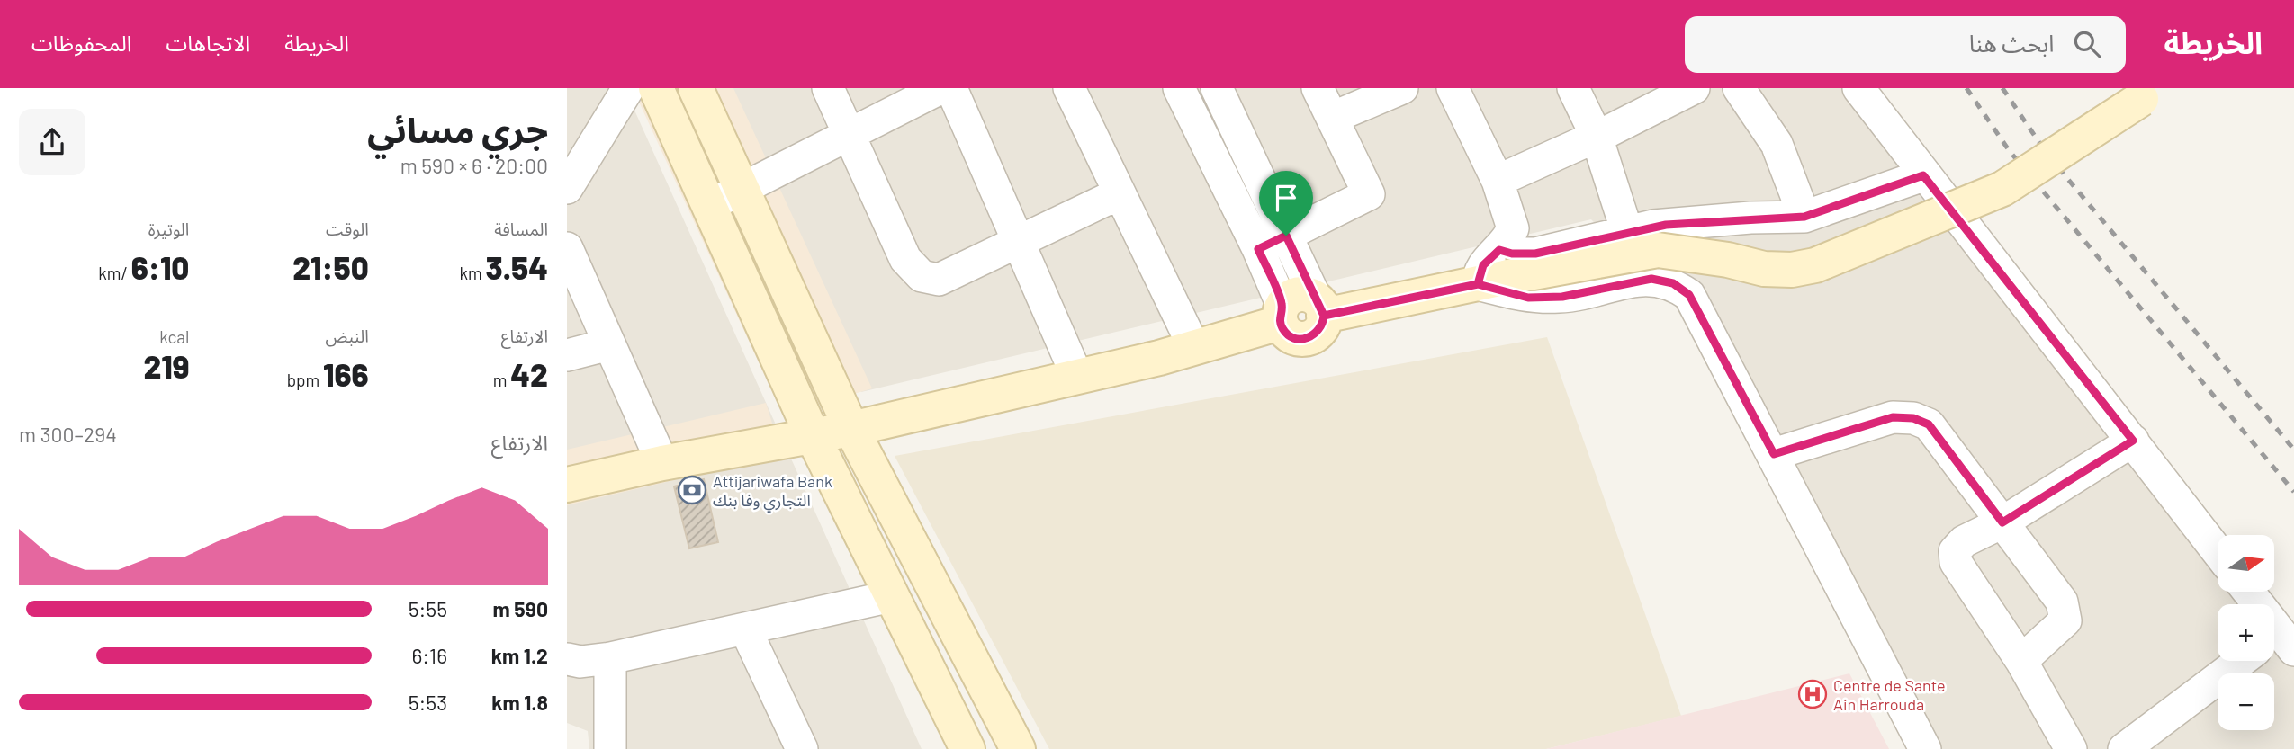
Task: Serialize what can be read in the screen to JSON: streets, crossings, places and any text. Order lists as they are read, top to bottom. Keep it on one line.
{"places":{"bank":["Attijariwafa Bank التجاري وفا بنك"],"hospital":["Centre de Sante Ain Harrouda"]},"north":"right","page":{"header":"الخريطة","search":"ابحث هنا","nav":["الخريطة","الاتجاهات","المحفوظات"],"heading":["جري مسائي","20:00 · 6 × 590 m"],"stats":[["المسافة","3.54 km"],["الوقت","21:50"],["الوتيرة","6:10 /km"],["الارتفاع","42 m"],["النبض","166 bpm"],["kcal","219"]],"chart":["الارتفاع","294–300 m"],"map_buttons":["+","−"],"list":[{"name":"590 m","note":"5:55"},{"name":"1.2 km","note":"6:16"},{"name":"1.8 km","note":"5:53"}]}}
